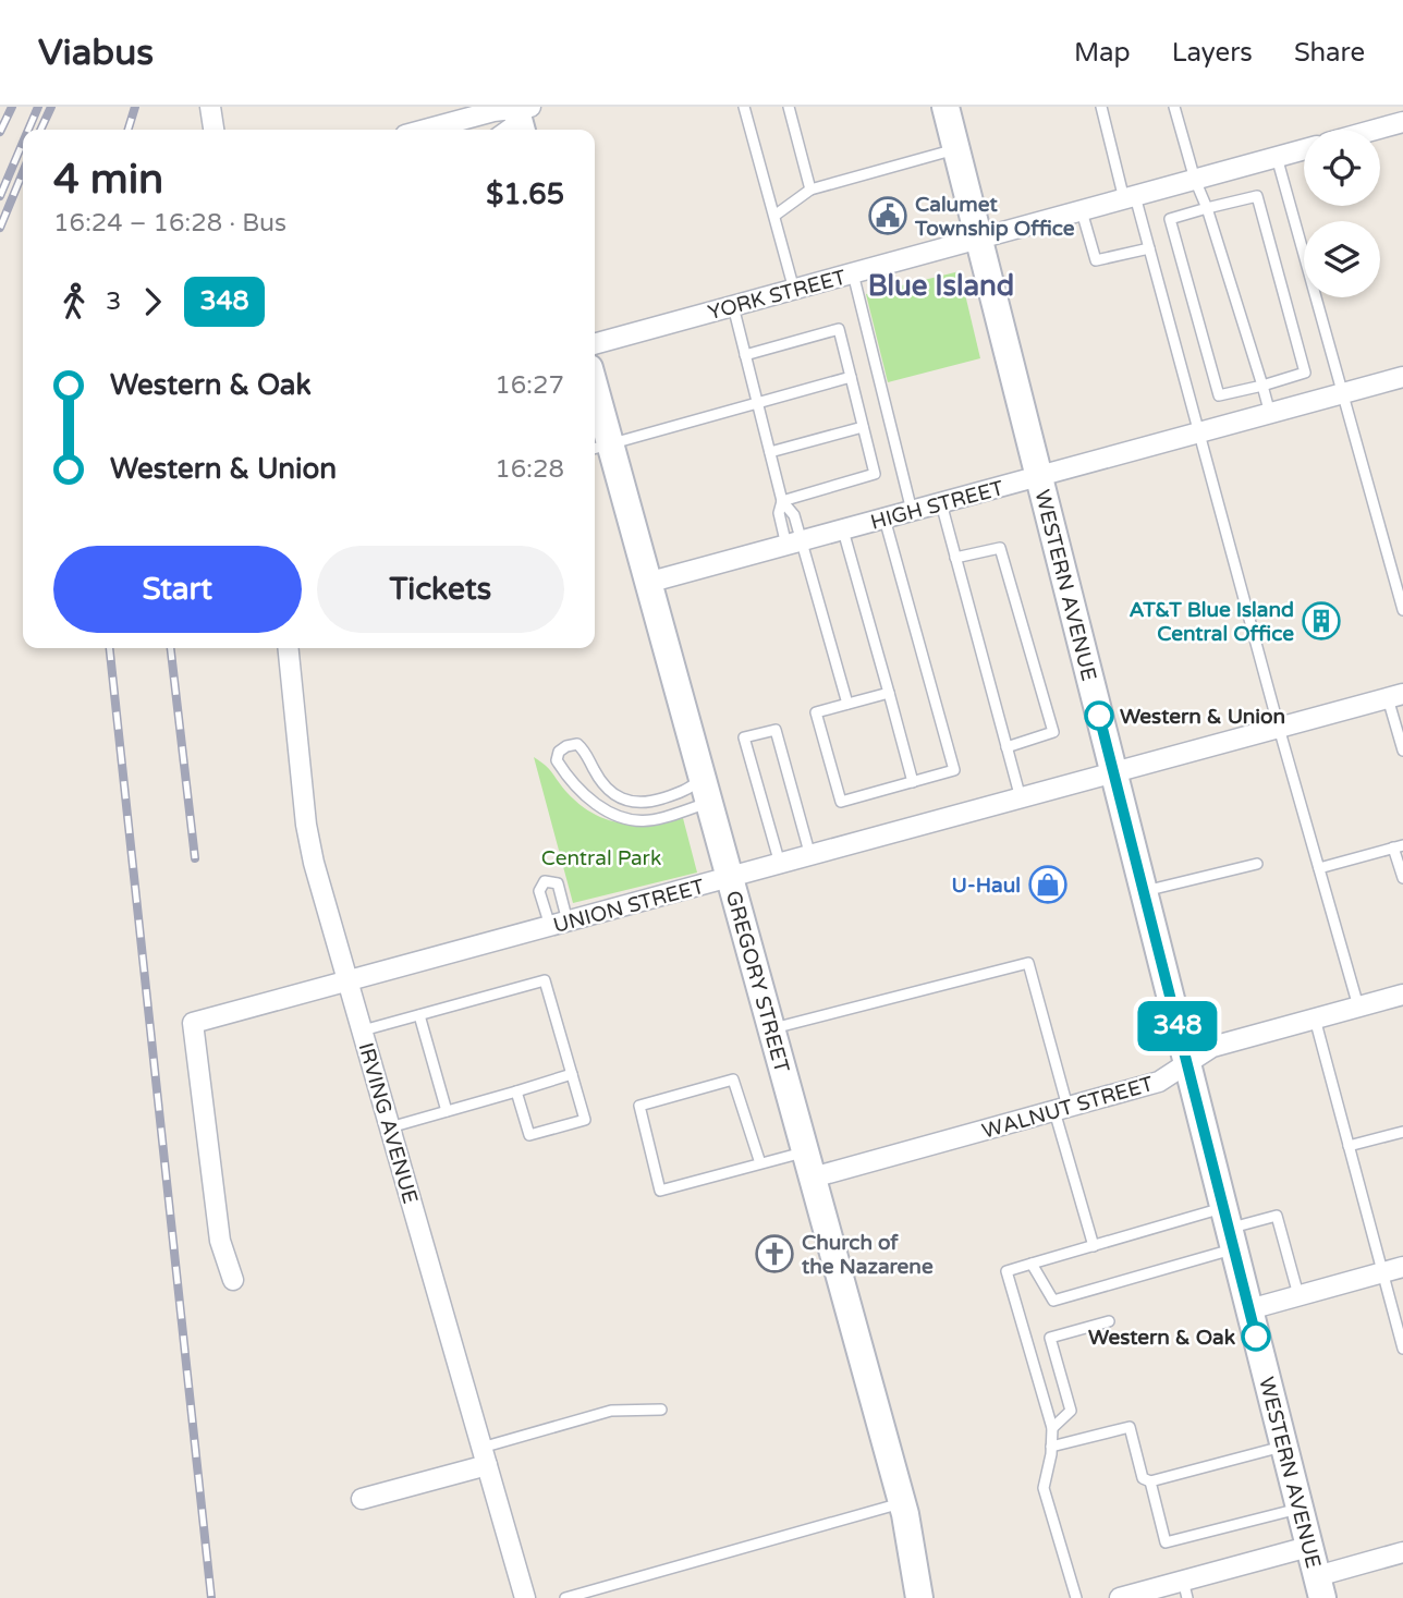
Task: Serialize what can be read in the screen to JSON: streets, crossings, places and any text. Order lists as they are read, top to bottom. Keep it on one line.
{"streets":{"main road":["WESTERN AVENUE","GREGORY STREET"],"street":["YORK STREET","HIGH STREET","UNION STREET","WALNUT STREET","IRVING AVENUE"]},"crossings":[["YORK STREET","WESTERN AVENUE"],["HIGH STREET","WESTERN AVENUE"],["HIGH STREET","GREGORY STREET"],["WESTERN AVENUE","UNION STREET"],["WESTERN AVENUE","WALNUT STREET"],["UNION STREET","GREGORY STREET"],["UNION STREET","IRVING AVENUE"],["GREGORY STREET","WALNUT STREET"]],"districts":["Blue Island"],"parks":["Central Park"],"places":{"public building":["Calumet Township Office"],"building":["AT&T Blue Island Central Office"],"other":["Western & Union","Western & Oak"],"shop":["U-Haul"],"church":["Church of the Nazarene"]},"lines":["bus line 348"],"page":{"header":"Viabus","nav":["Map","Layers","Share"],"on_map":"348","heading":["4 min","16:24 – 16:28 · Bus","$1.65"],"legs":["3","348"],"list":[{"name":"Western & Oak","value":"16:27"},{"name":"Western & Union","value":"16:28"}],"buttons":["Start","Tickets"]}}
